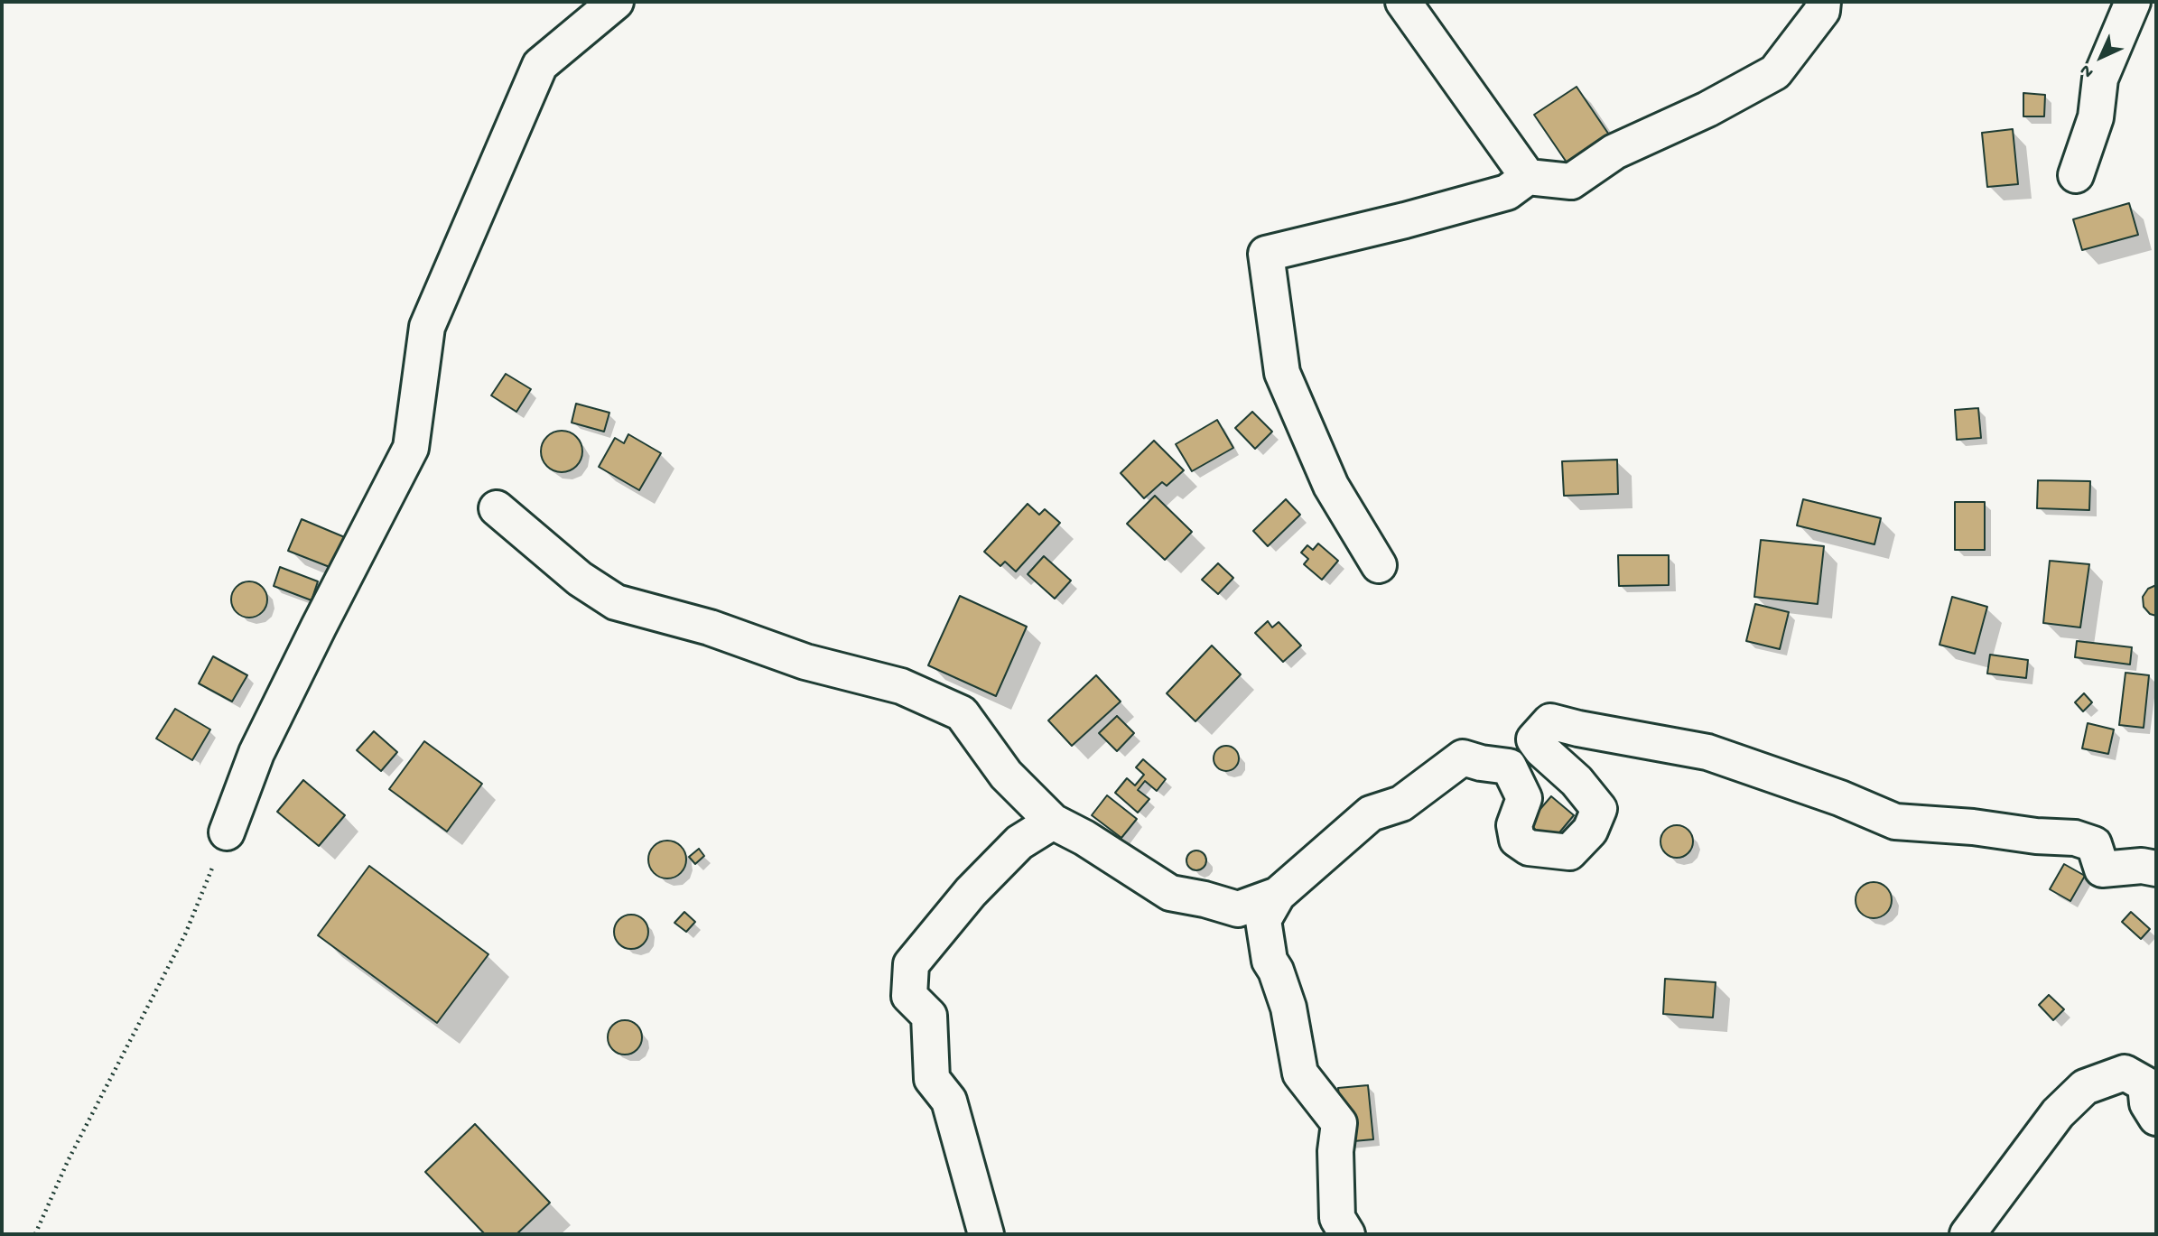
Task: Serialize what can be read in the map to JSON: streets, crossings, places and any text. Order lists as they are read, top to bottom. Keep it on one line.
{"north":"bottom left"}
